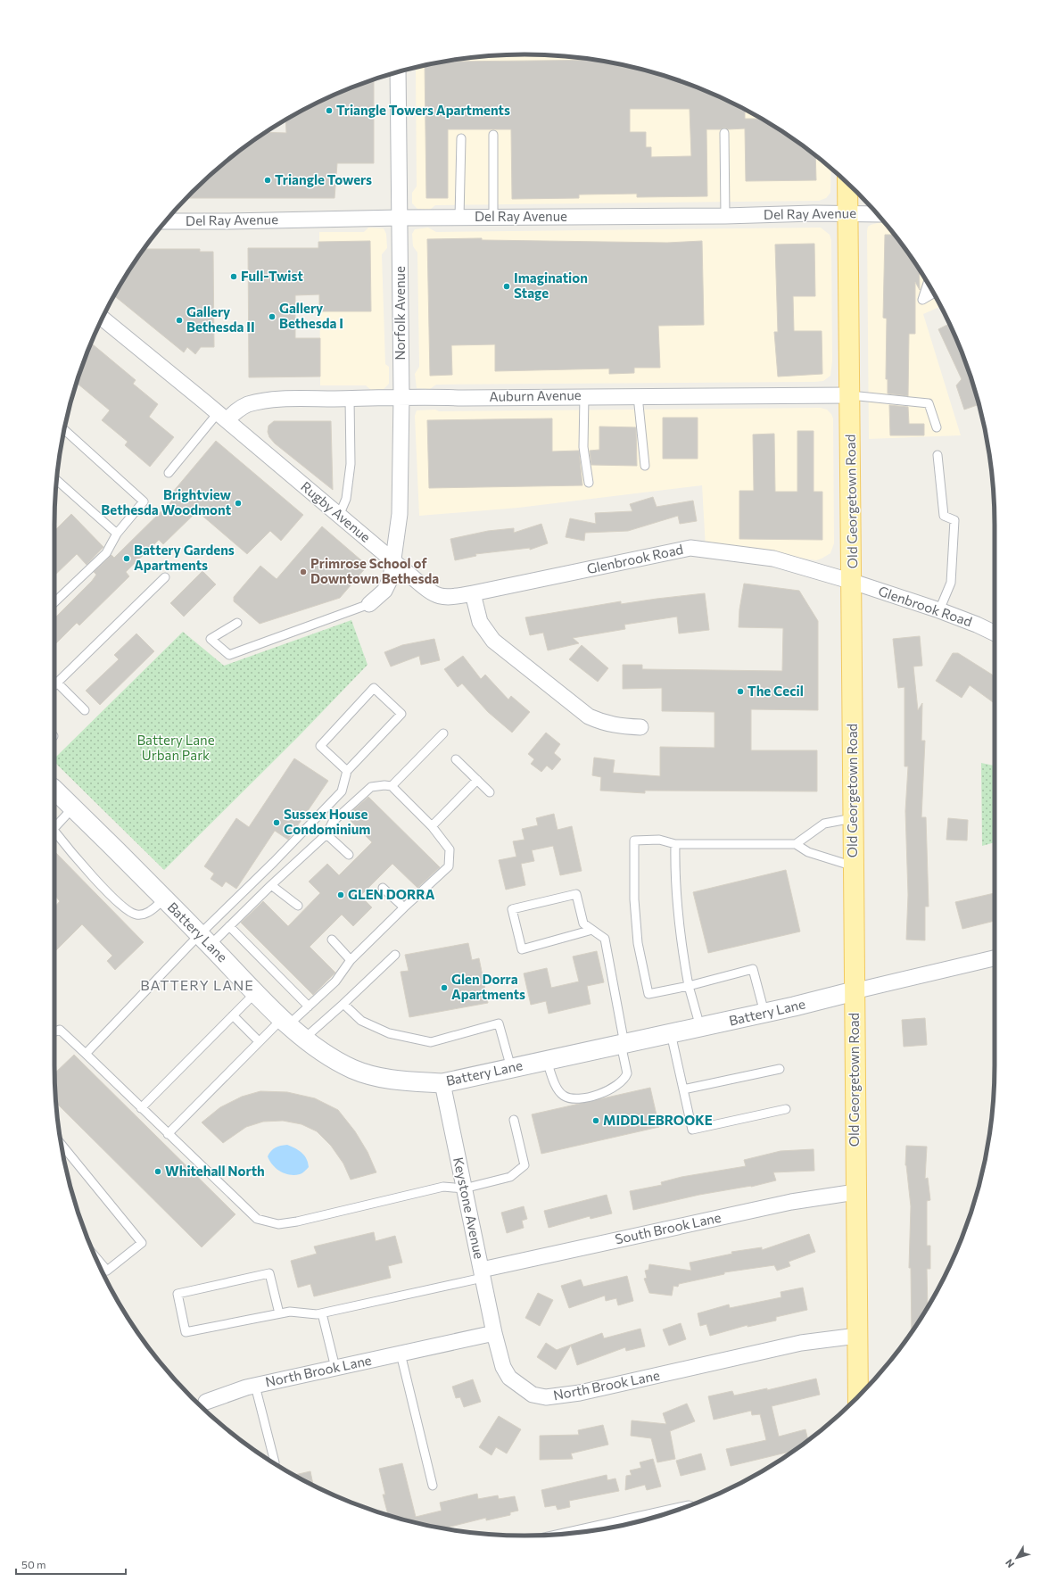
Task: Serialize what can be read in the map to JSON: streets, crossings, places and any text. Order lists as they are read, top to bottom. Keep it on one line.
{"streets":{"main road":["Old Georgetown Road"],"street":["Del Ray Avenue","Norfolk Avenue","Auburn Avenue","Rugby Avenue","Glenbrook Road","Battery Lane","Keystone Avenue","South Brook Lane","North Brook Lane"]},"crossings":[["Del Ray Avenue","Norfolk Avenue"],["Del Ray Avenue","Old Georgetown Road"],["Norfolk Avenue","Auburn Avenue"],["Norfolk Avenue","Rugby Avenue"],["Auburn Avenue","Old Georgetown Road"],["Auburn Avenue","Rugby Avenue"],["Old Georgetown Road","Glenbrook Road"],["Old Georgetown Road","Battery Lane"],["Old Georgetown Road","South Brook Lane"],["Old Georgetown Road","North Brook Lane"],["Rugby Avenue","Glenbrook Road"],["Battery Lane","Keystone Avenue"],["Keystone Avenue","South Brook Lane"],["Keystone Avenue","North Brook Lane"]],"districts":["BATTERY LANE"],"parks":["Battery Lane Urban Park"],"places":["Triangle Towers Apartments","Triangle Towers","Full-Twist","Imagination Stage","Gallery Bethesda I","Gallery Bethesda II","Brightview Bethesda Woodmont","Battery Gardens Apartments","Primrose School of Downtown Bethesda","The Cecil","Sussex House Condominium","GLEN DORRA","Glen Dorra Apartments","MIDDLEBROOKE","Whitehall North"],"scale_bar":"50 m","north":"bottom left"}
